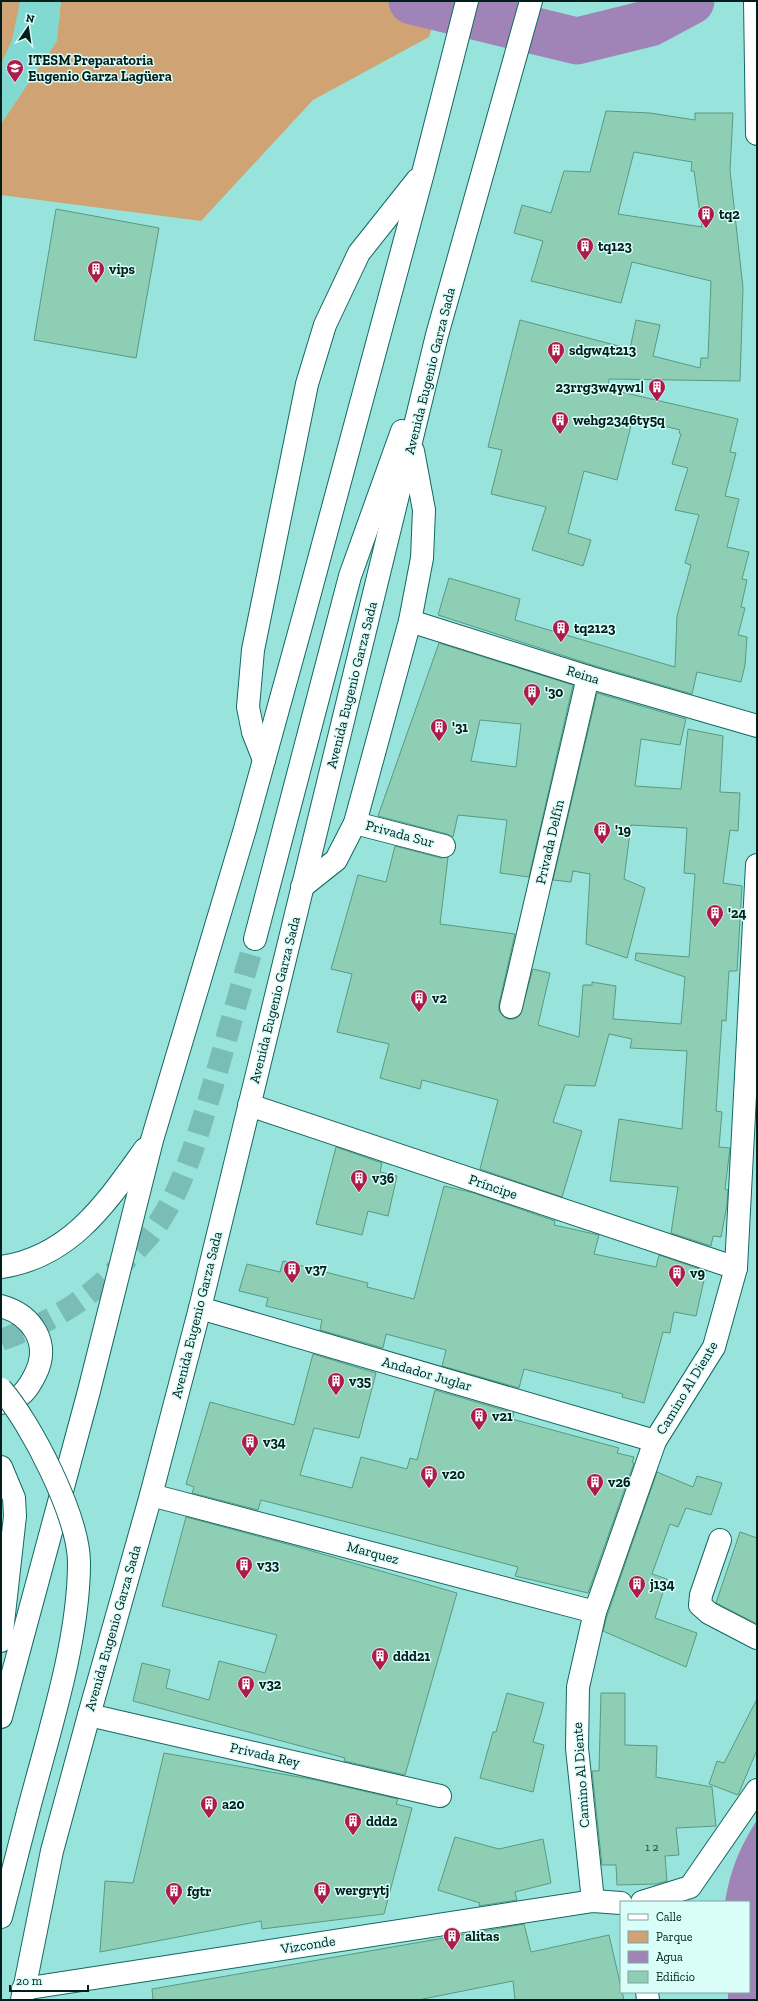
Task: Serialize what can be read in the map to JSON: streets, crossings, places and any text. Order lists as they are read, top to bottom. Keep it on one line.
{"streets":{"main road":["Avenida Eugenio Garza Sada","Reina","Privada Sur","Privada Delfín","Príncipe","Andador Juglar","Camino Al Diente","Marquez","Privada Rey","Vizconde"]},"crossings":[["Avenida Eugenio Garza Sada","Príncipe"],["Avenida Eugenio Garza Sada","Andador Juglar"],["Avenida Eugenio Garza Sada","Marquez"],["Avenida Eugenio Garza Sada","Privada Rey"],["Avenida Eugenio Garza Sada","Vizconde"],["Reina","Privada Delfín"],["Príncipe","Camino Al Diente"],["Andador Juglar","Camino Al Diente"],["Camino Al Diente","Marquez"],["Camino Al Diente","Vizconde"]],"places":{"school or university":["ITESM Preparatoria Eugenio Garza Lagüera"],"building":["tq2","tq123","vips","sdgw4t213","23rrg3w4yw1|","wehg2346ty5q","tq2123","'30","'31","'19","'24","v2","v36","v37","v9","v35","v21","v34","v20","v26","v33","j134","ddd21","v32","a20","ddd2","wergrytj","fgtr","alitas"]},"house_numbers":["1 2"],"legend":["Calle","Parque","Agua","Edificio"],"scale_bar":"20 m","north":"top"}
